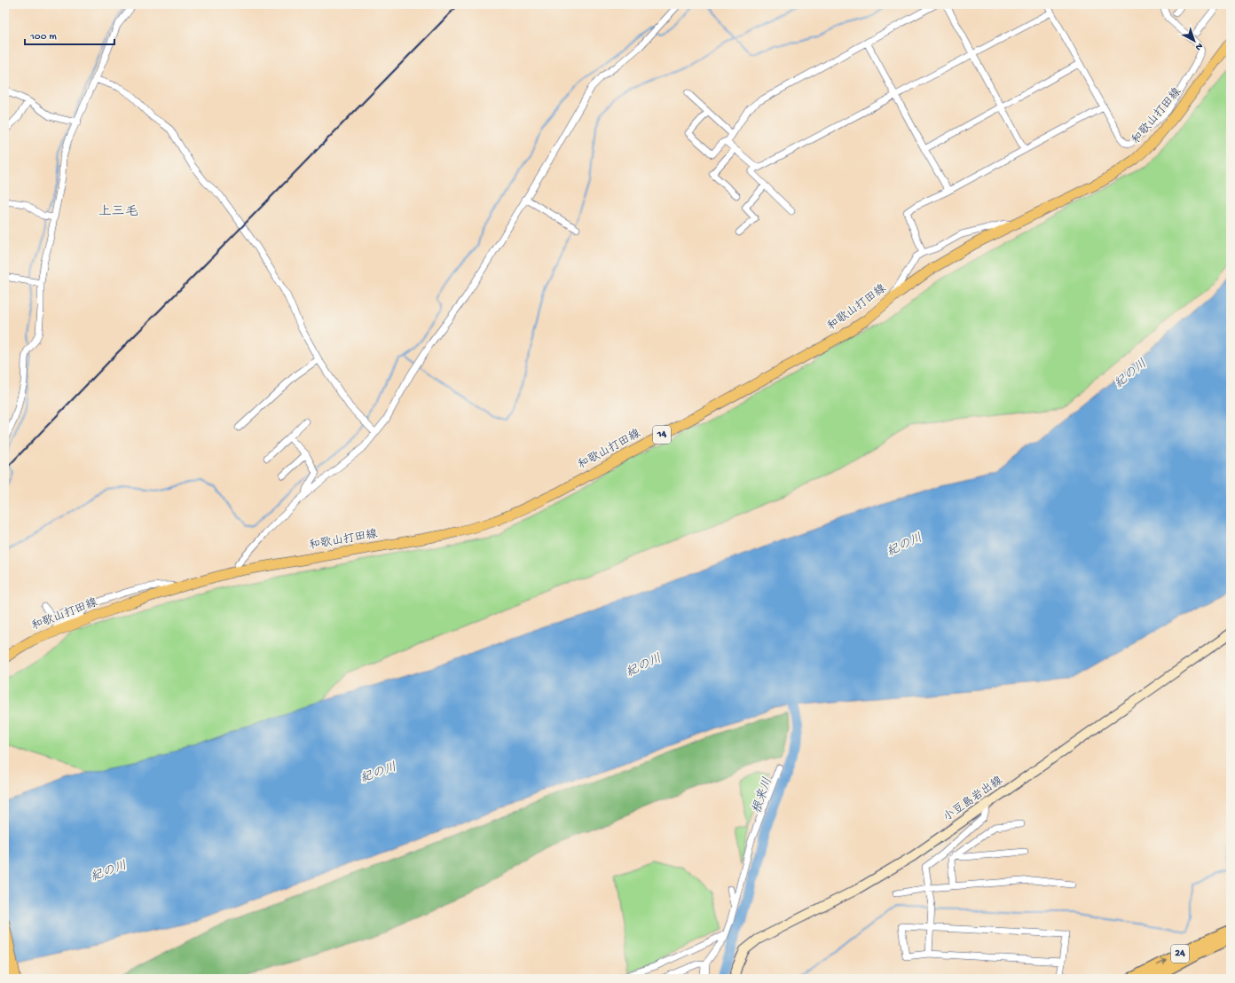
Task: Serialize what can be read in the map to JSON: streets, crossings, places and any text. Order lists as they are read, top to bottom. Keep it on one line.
{"streets":{"highway":["24"],"main road":["和歌山打田線","14","小豆島岩出線"]},"districts":["上三毛"],"water":["紀の川","根来川"],"scale_bar":"100 m","north":"bottom right"}
